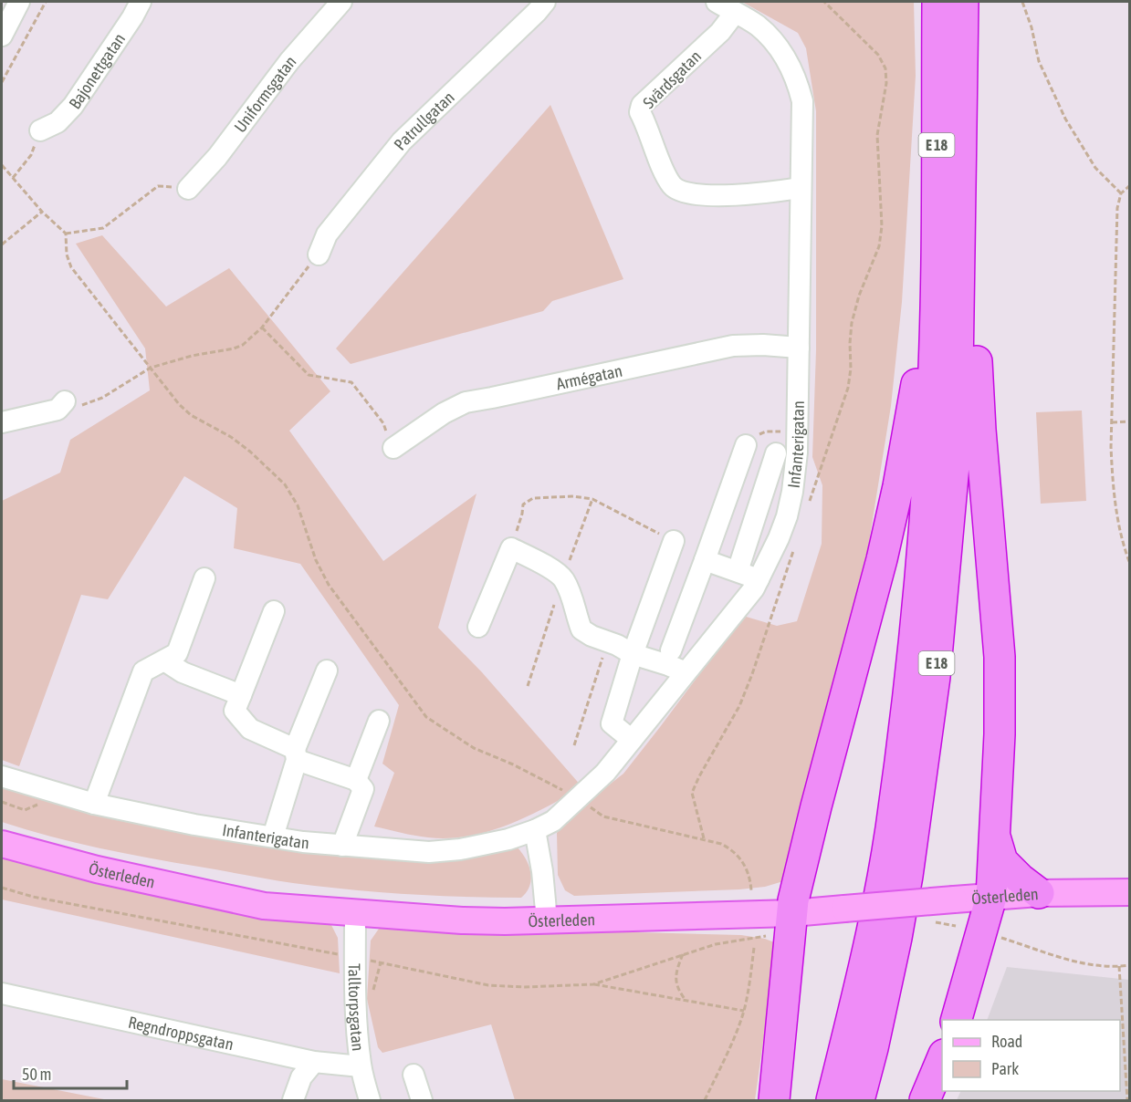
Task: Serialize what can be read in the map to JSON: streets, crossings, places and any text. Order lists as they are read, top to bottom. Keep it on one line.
{"streets":{"highway":["E 18"],"main road":["Österleden"],"street":["Bajonettgatan","Svärdsgatan","Uniformsgatan","Patrullgatan","Armégatan","Infanterigatan","Talltorpsgatan","Regndroppsgatan"]},"crossings":[["Svärdsgatan","Infanterigatan"],["E 18","Österleden"],["Armégatan","Infanterigatan"],["Österleden","Talltorpsgatan"],["Talltorpsgatan","Regndroppsgatan"]],"legend":["Road","Park"],"scale_bar":"50 m"}
